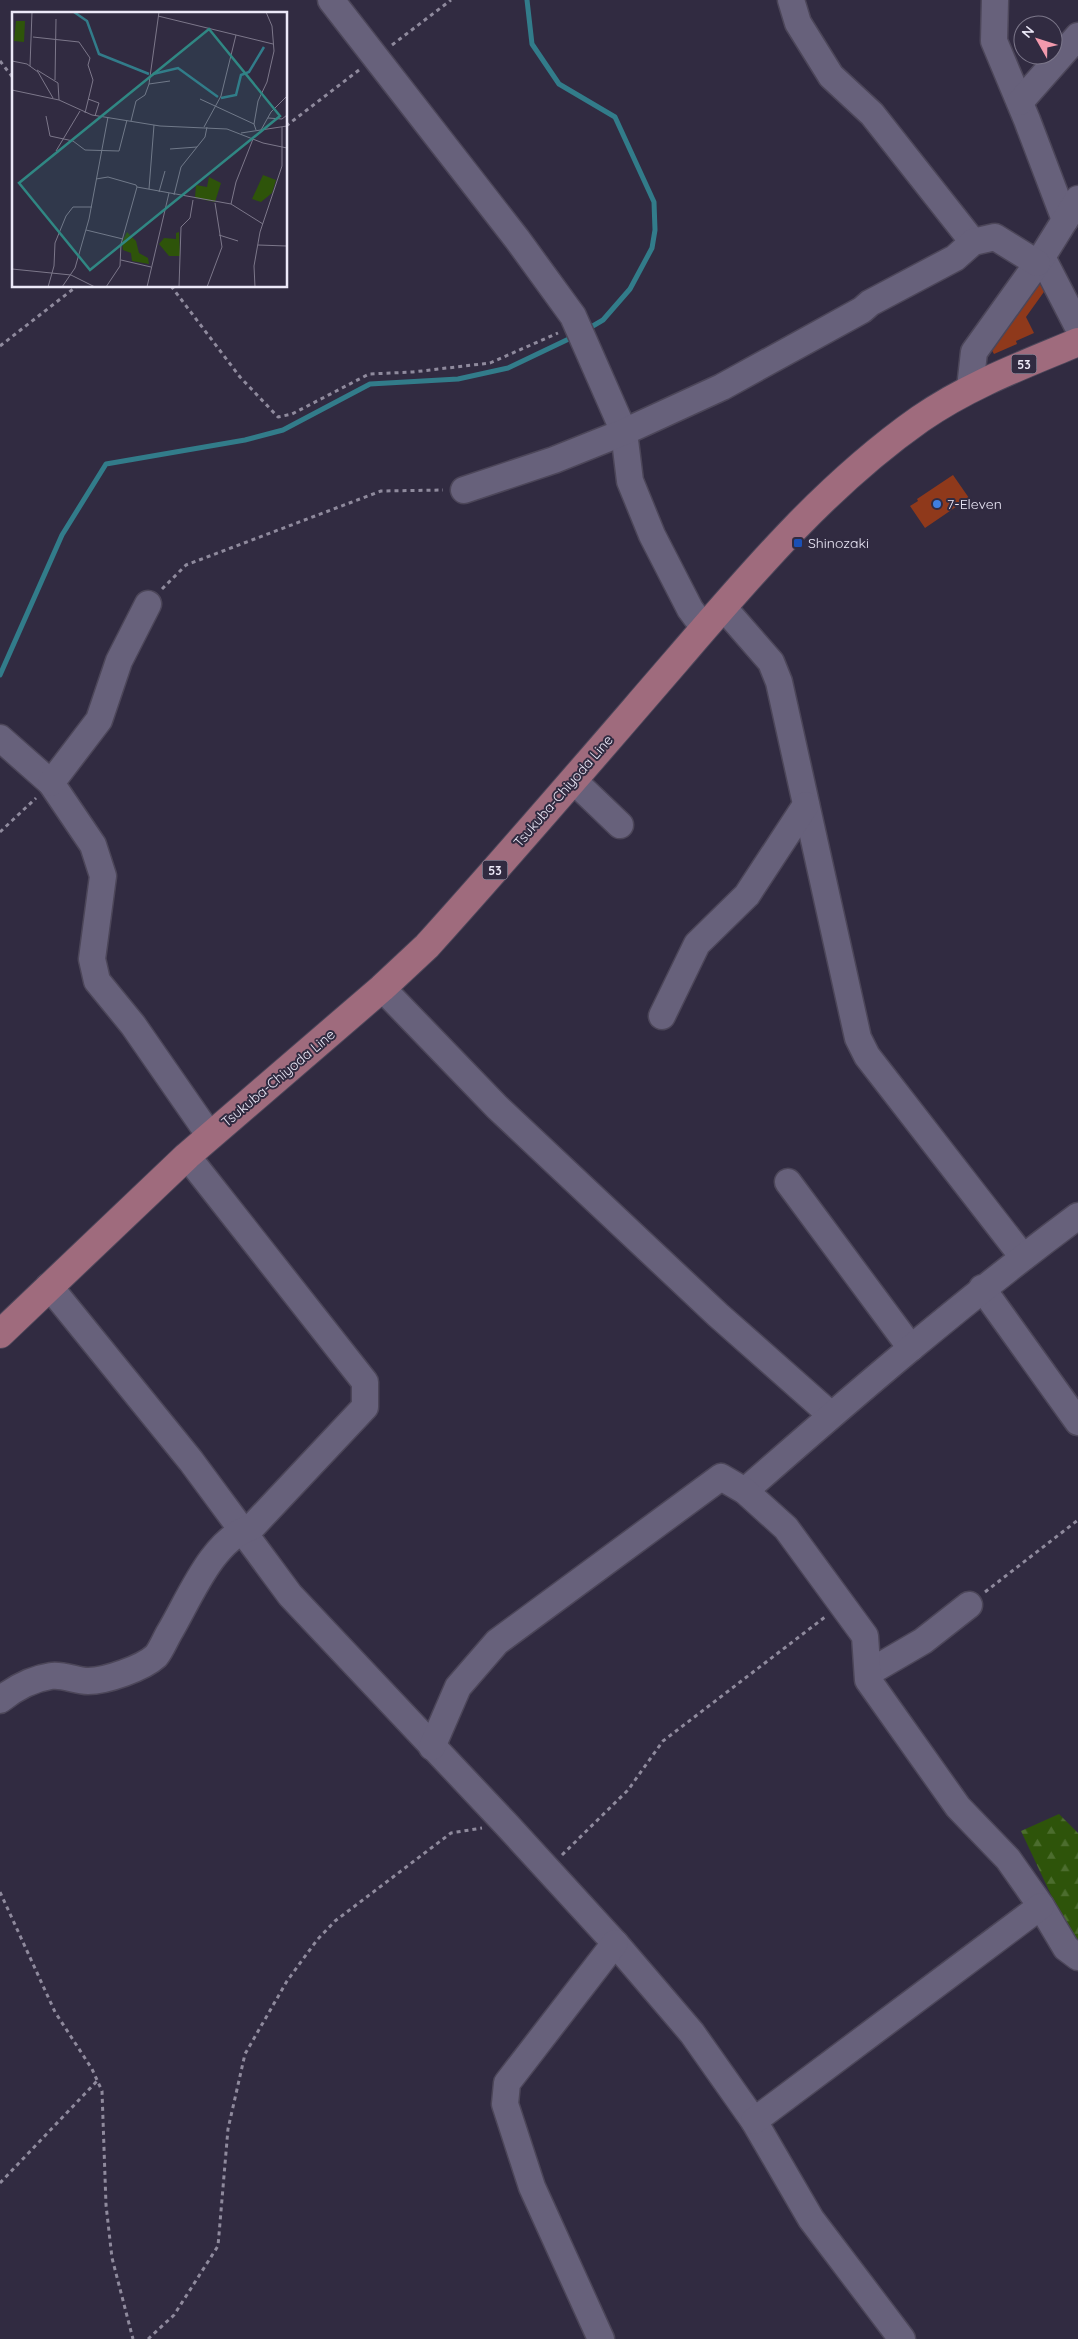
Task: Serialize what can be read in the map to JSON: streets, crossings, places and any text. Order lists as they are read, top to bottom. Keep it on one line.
{"streets":{"main road":["53","Tsukuba-Chiyoda Line"]},"places":{"other":["7-Eleven"],"transit":["Shinozaki"]},"north":"top left"}
